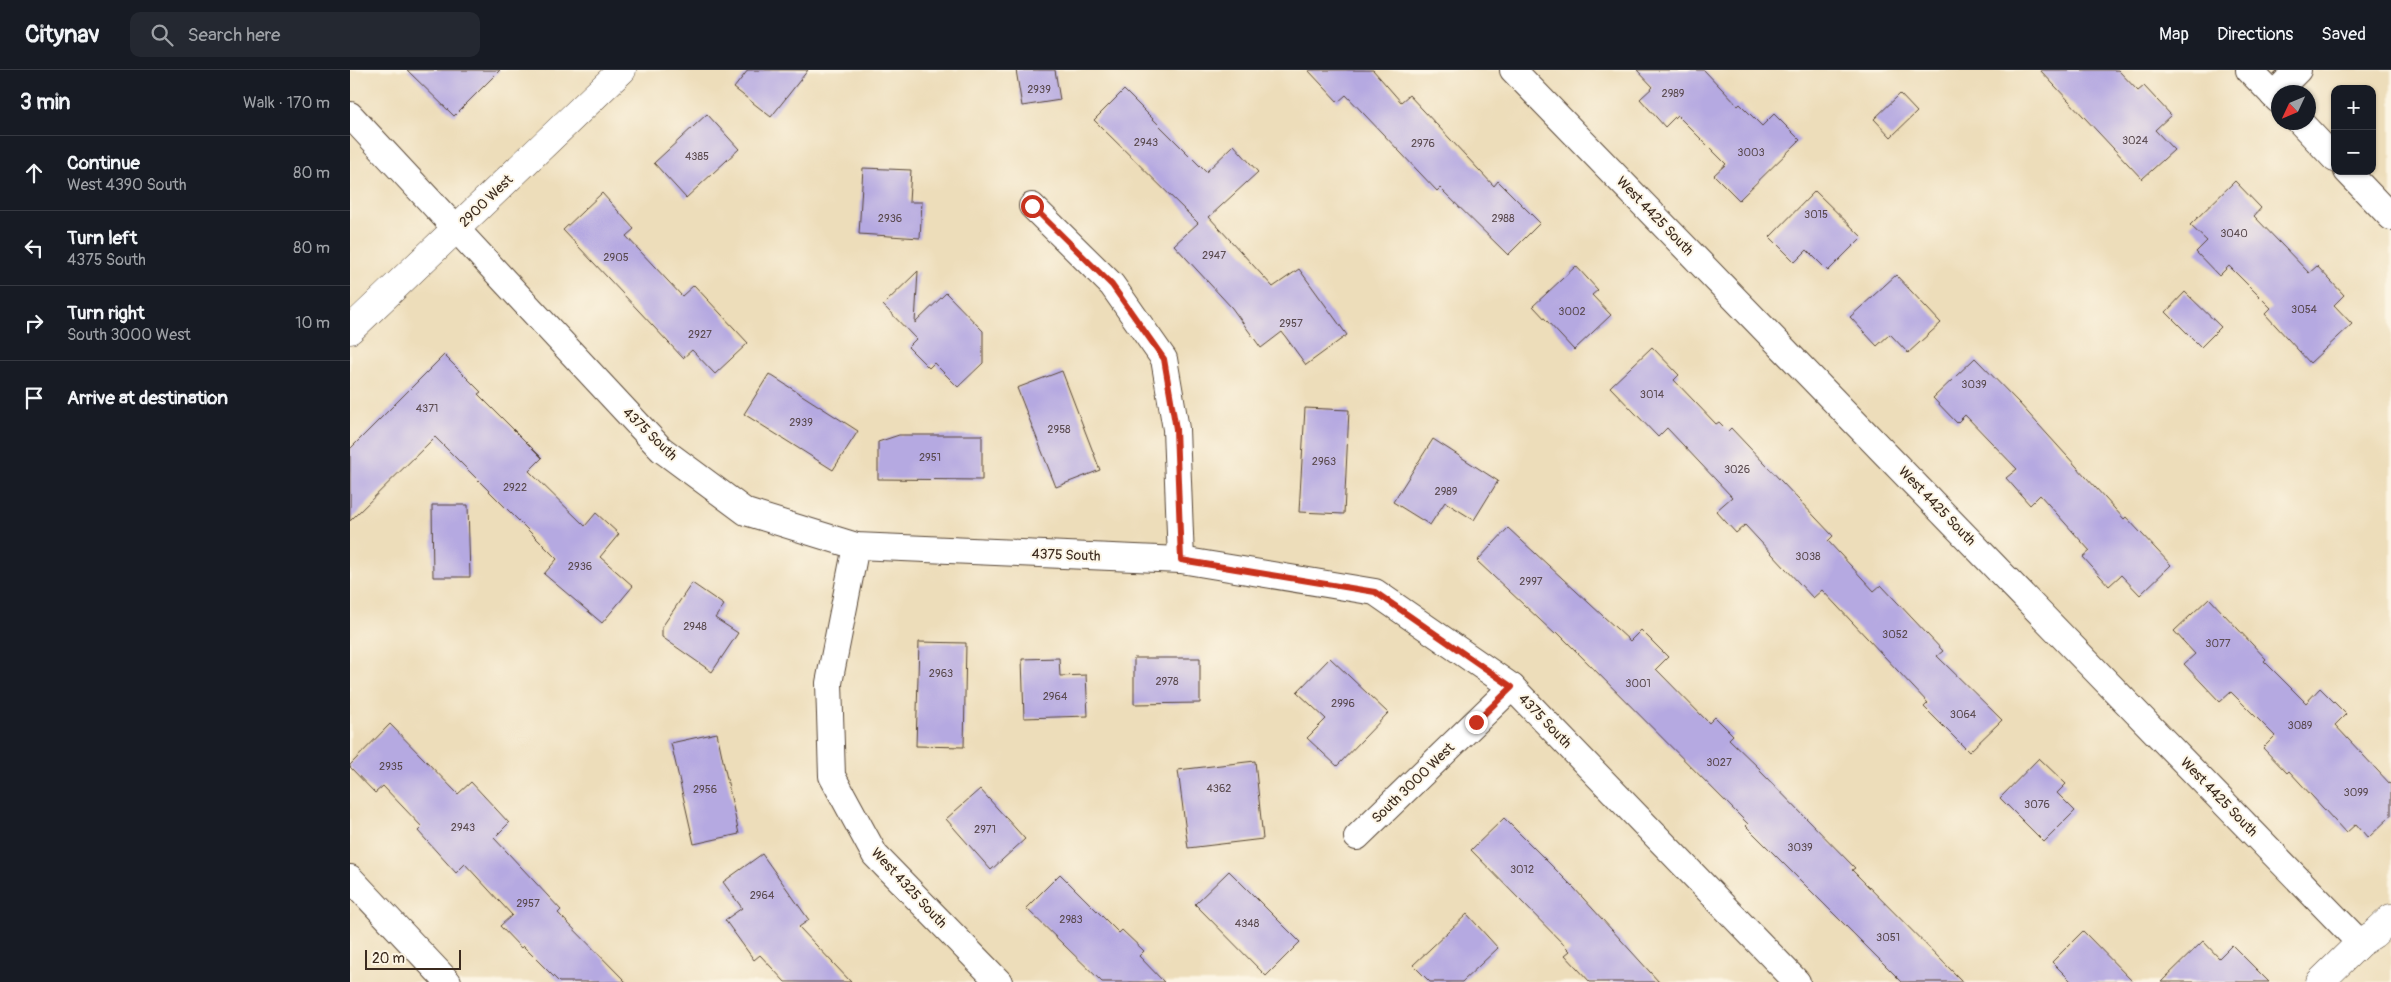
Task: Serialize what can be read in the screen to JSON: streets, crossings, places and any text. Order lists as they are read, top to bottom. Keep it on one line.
{"streets":{"street":["2900 West","West 4425 South","4375 South","South 3000 West","West 4325 South"]},"crossings":[["2900 West","4375 South"],["4375 South","South 3000 West"],["4375 South","West 4325 South"]],"house_numbers":["2939","2989","3024","2943","2976","3003","4385","3015","2936","2988","3040","2947","2905","3054","3002","2957","2927","3039","3014","4371","2939","2958","2951","2963","3026","2922","2989","3038","2936","2997","2948","3052","3077","2963","2978","3001","2964","2996","3064","3089","3027","2935","4362","2956","3099","3076","2943","2971","3039","3012","2964","2957","2983","4348","3051"],"scale_bar":"20 m","north":"bottom left","page":{"header":"Citynav","search":"Search here","nav":["Map","Directions","Saved"],"heading":["3 min","Walk · 170 m"],"map_buttons":["+","−"],"list":[["Continue","West 4390 South","80 m"],["Turn left","4375 South","80 m"],["Turn right","South 3000 West","10 m"],"Arrive at destination"],"scale":"20 m"}}
